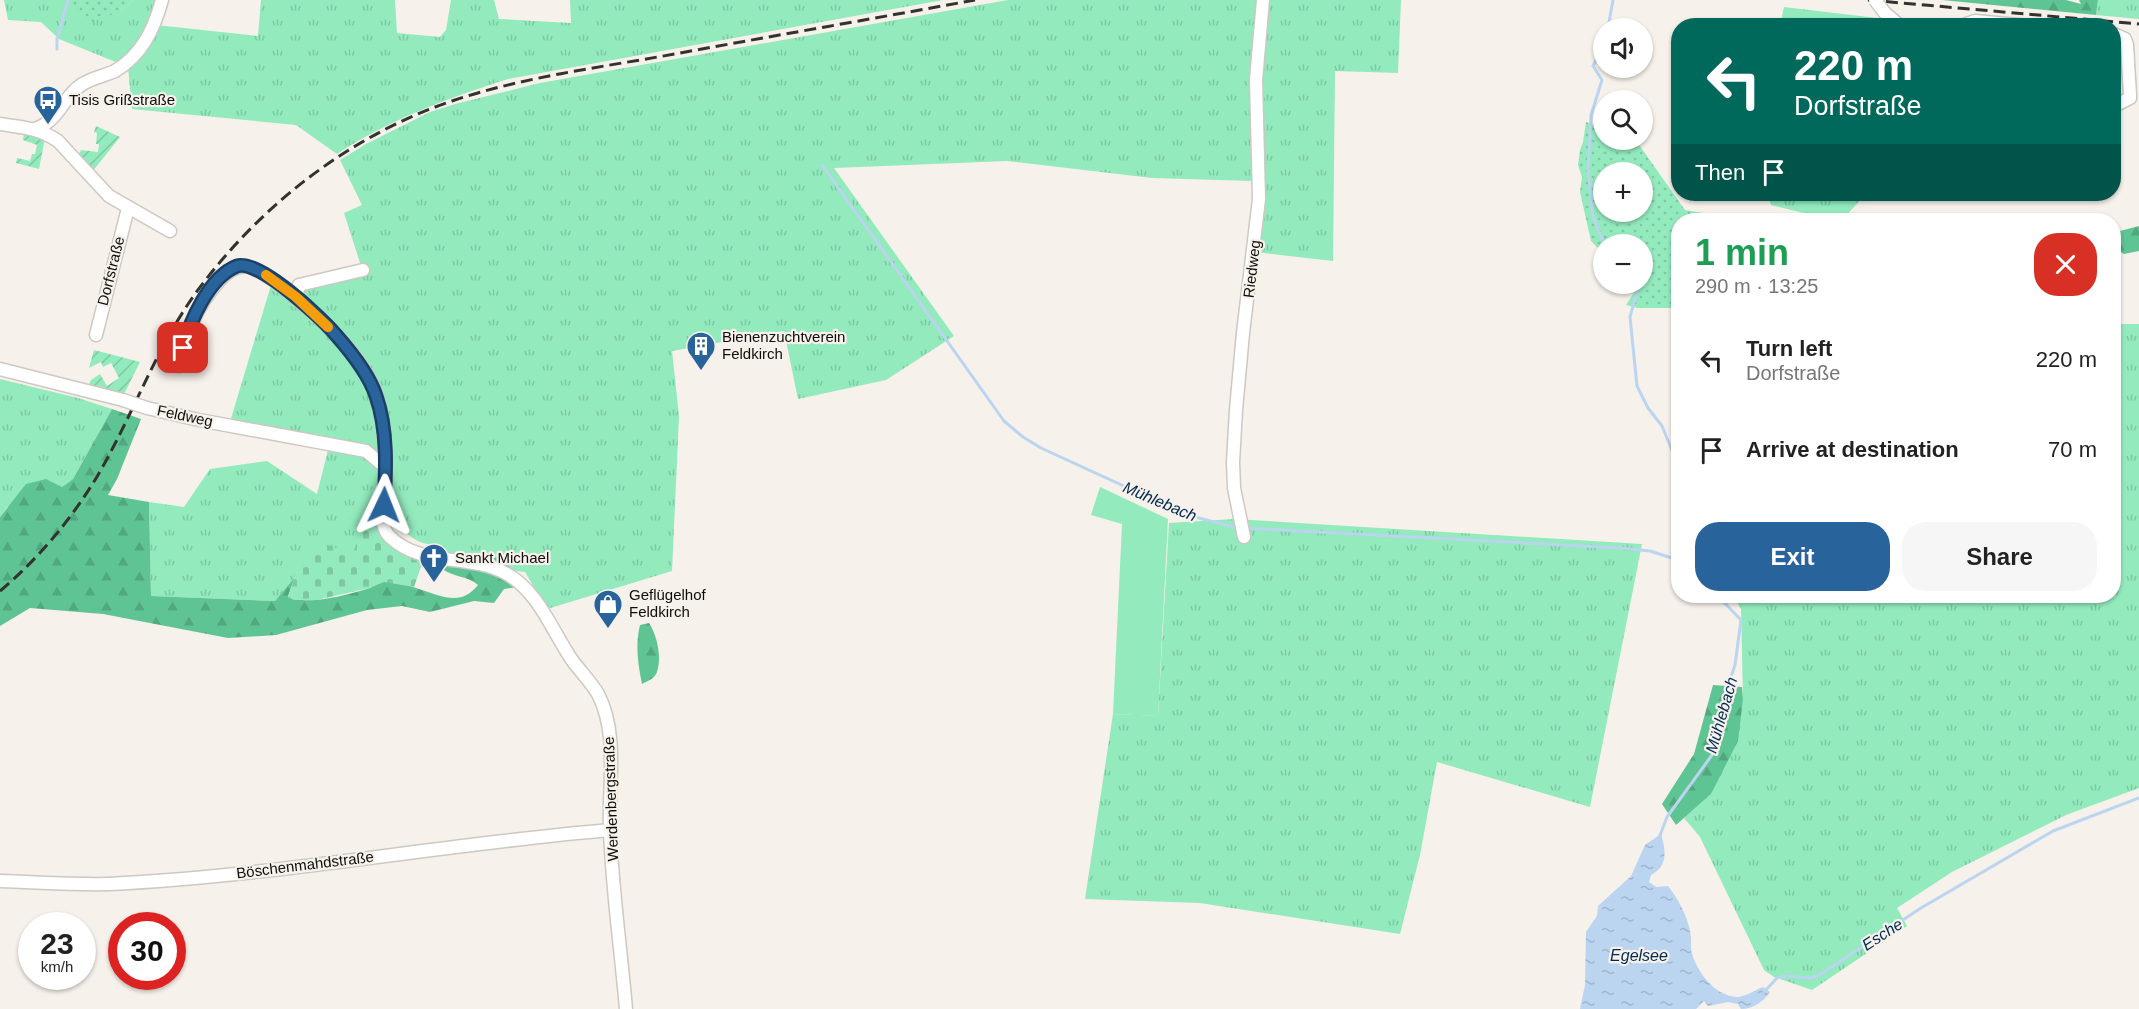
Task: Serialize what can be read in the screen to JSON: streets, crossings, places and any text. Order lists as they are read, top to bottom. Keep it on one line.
{"streets":{"street":["Riedweg","Dorfstraße","Feldweg","Werdenbergstraße","Böschenmahdstraße"]},"crossings":[["Feldweg","Werdenbergstraße"],["Werdenbergstraße","Böschenmahdstraße"]],"water":["Mühlebach","Esche","Egelsee"],"places":{"bus stop":["Tisis Grißstraße"],"building":["Bienenzuchtverein Feldkirch"],"church":["Sankt Michael"],"shop":["Geflügelhof Feldkirch"]},"page":{"map_buttons":["+","−"],"turn":["220 m","Dorfstraße"],"then":"Then","heading":["1 min","290 m · 13:25"],"list":[{"name":"Turn left","note":"Dorfstraße","value":"220 m"},{"name":"Arrive at destination","value":"70 m"}],"buttons":["Exit","Share"],"speed":"23 km/h","limit":"30"}}
